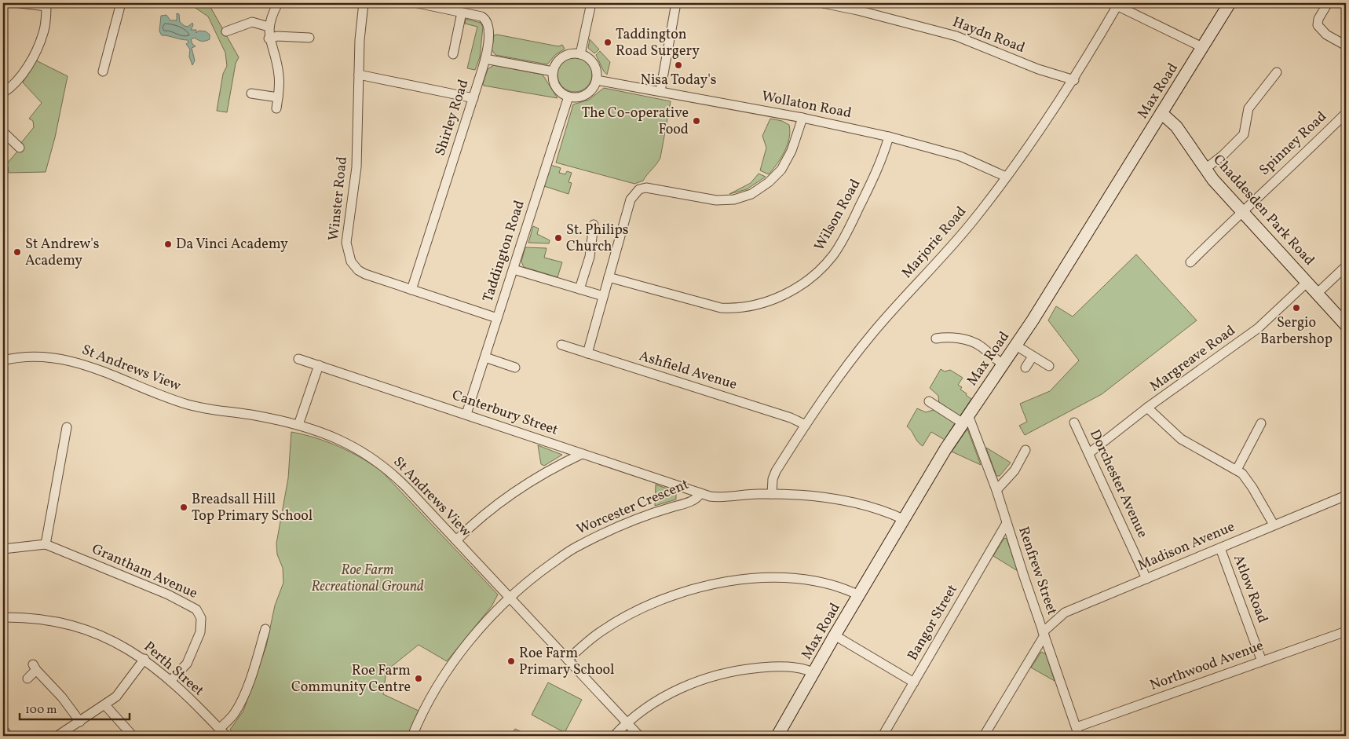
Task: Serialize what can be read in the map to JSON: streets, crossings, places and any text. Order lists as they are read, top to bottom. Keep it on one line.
{"streets":{"street":["Haydn Road","Max Road","Wollaton Road","Shirley Road","Spinney Road","Winster Road","Chaddesden Park Road","Wilson Road","Marjorie Road","Taddington Road","Margreave Road","St Andrews View","Ashfield Avenue","Canterbury Street","Dorchester Avenue","Worcester Crescent","Madison Avenue","Renfrew Street","Grantham Avenue","Atlow Road","Bangor Street","Northwood Avenue","Perth Street"]},"crossings":[["Haydn Road","Marjorie Road"],["Max Road","Chaddesden Park Road"],["Max Road","Worcester Crescent"],["Max Road","Renfrew Street"],["Wollaton Road","Wilson Road"],["Wollaton Road","Marjorie Road"],["Wollaton Road","Taddington Road"],["Shirley Road","Winster Road"],["Spinney Road","Chaddesden Park Road"],["Winster Road","Taddington Road"],["Chaddesden Park Road","Margreave Road"],["Marjorie Road","Ashfield Avenue"],["Marjorie Road","Worcester Crescent"],["Taddington Road","Canterbury Street"],["Margreave Road","Dorchester Avenue"],["St Andrews View","Worcester Crescent"],["Canterbury Street","Worcester Crescent"],["Dorchester Avenue","Madison Avenue"],["Madison Avenue","Renfrew Street"],["Madison Avenue","Atlow Road"],["Renfrew Street","Bangor Street"],["Renfrew Street","Northwood Avenue"],["Grantham Avenue","Perth Street"],["Atlow Road","Northwood Avenue"]],"parks":["Roe Farm Recreational Ground"],"places":["Taddington Road Surgery","Nisa Today's","The Co-operative Food","St. Philips Church","Da Vinci Academy","St Andrew's Academy","Sergio Barbershop","Breadsall Hill Top Primary School","Roe Farm Primary School","Roe Farm Community Centre"],"scale_bar":"100 m"}
